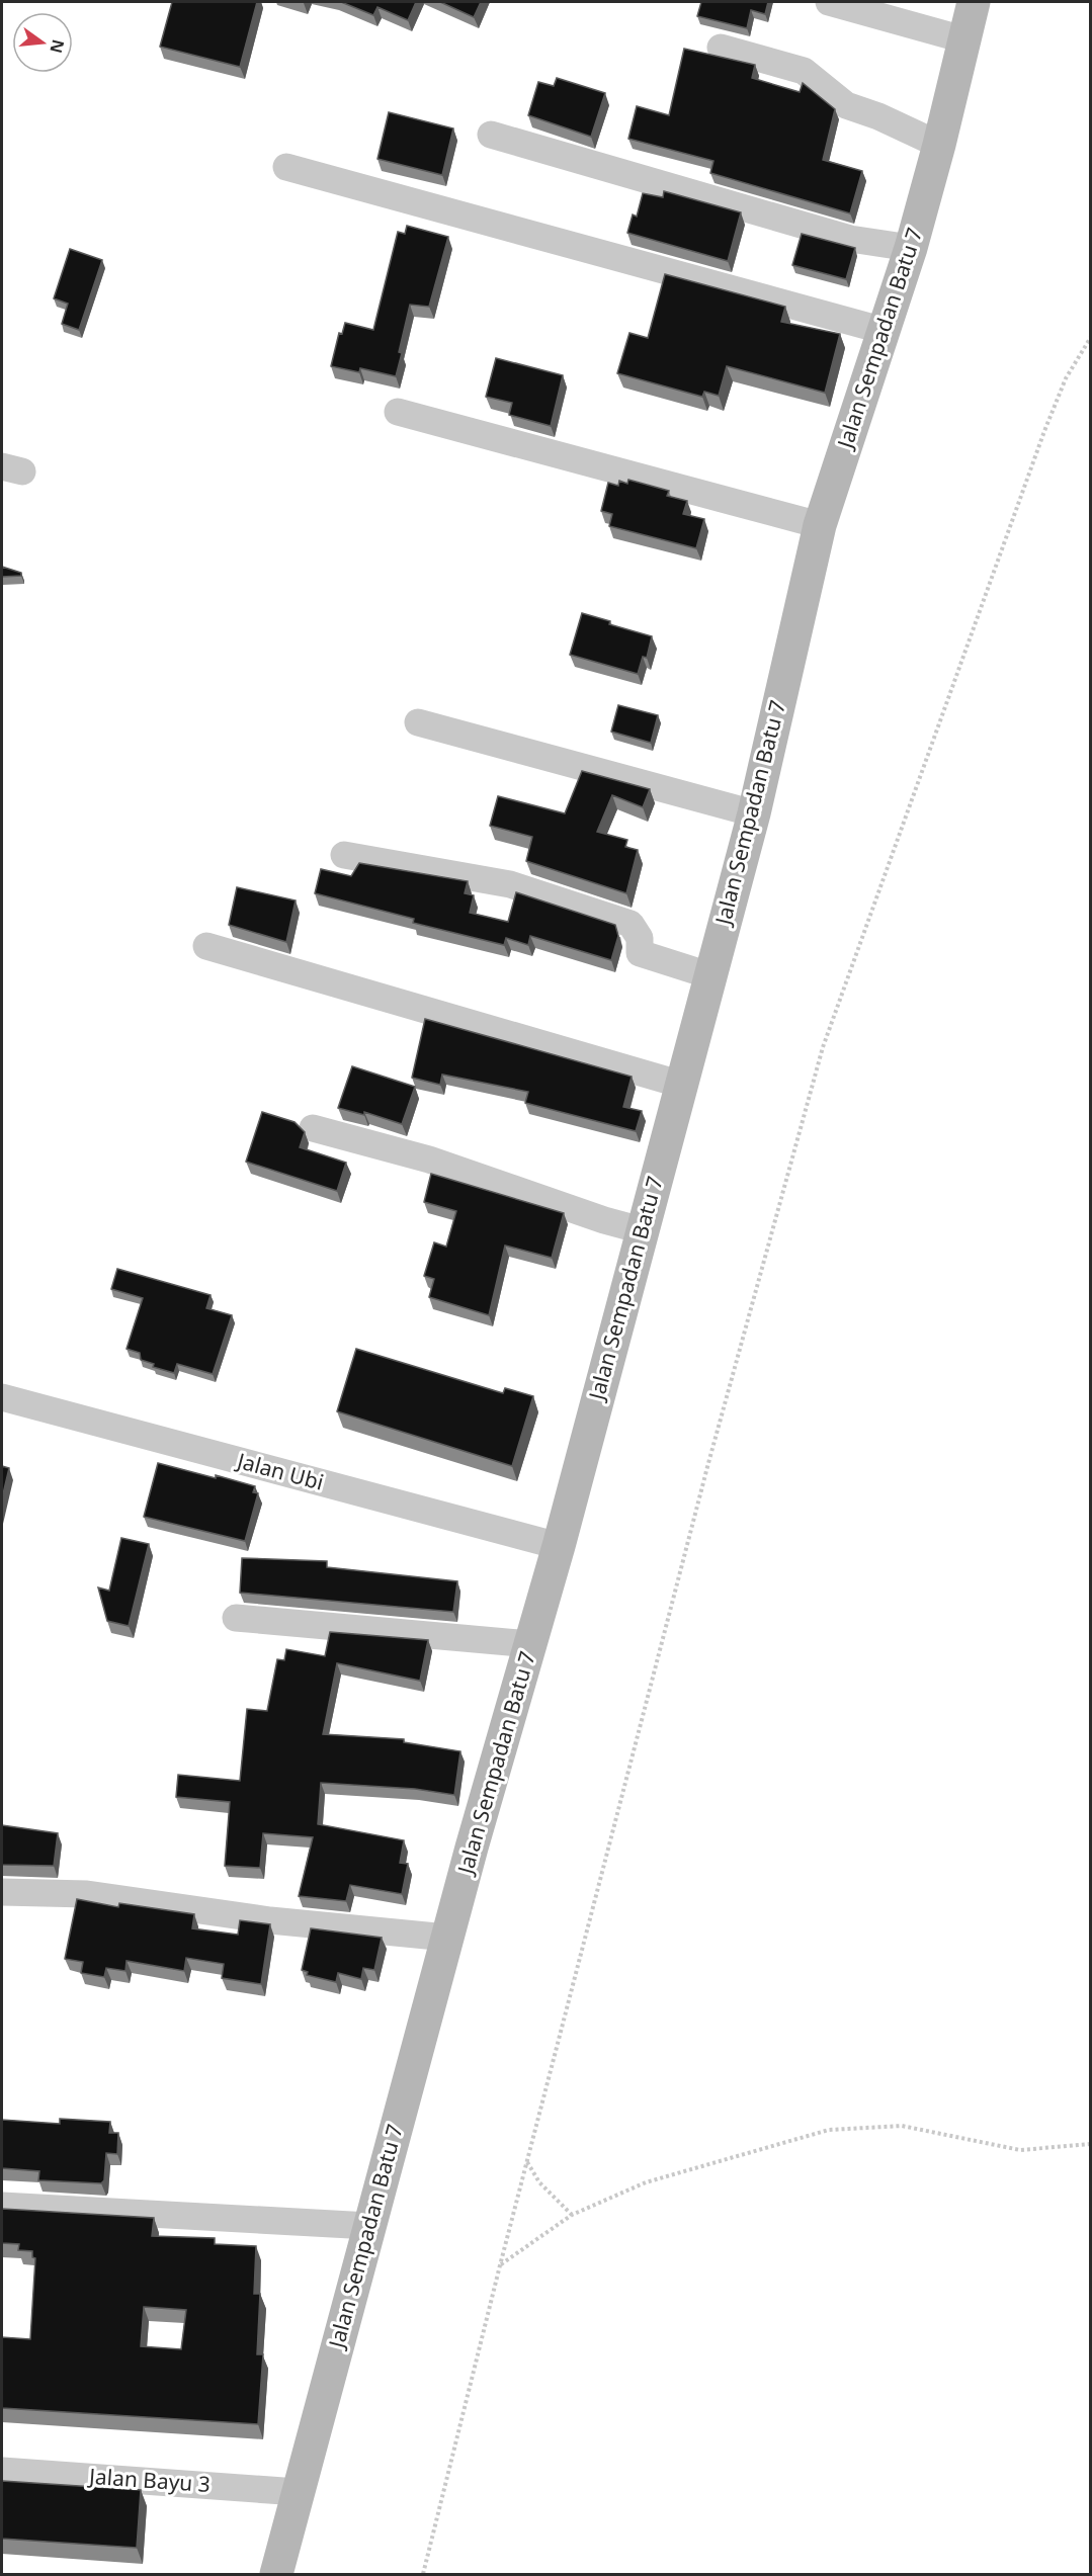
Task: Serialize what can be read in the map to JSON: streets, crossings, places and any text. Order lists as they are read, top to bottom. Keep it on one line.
{"streets":{"street":["Jalan Sempadan Batu 7","Jalan Ubi","Jalan Bayu 3"]},"crossings":[["Jalan Sempadan Batu 7","Jalan Ubi"],["Jalan Sempadan Batu 7","Jalan Bayu 3"]],"north":"right"}
